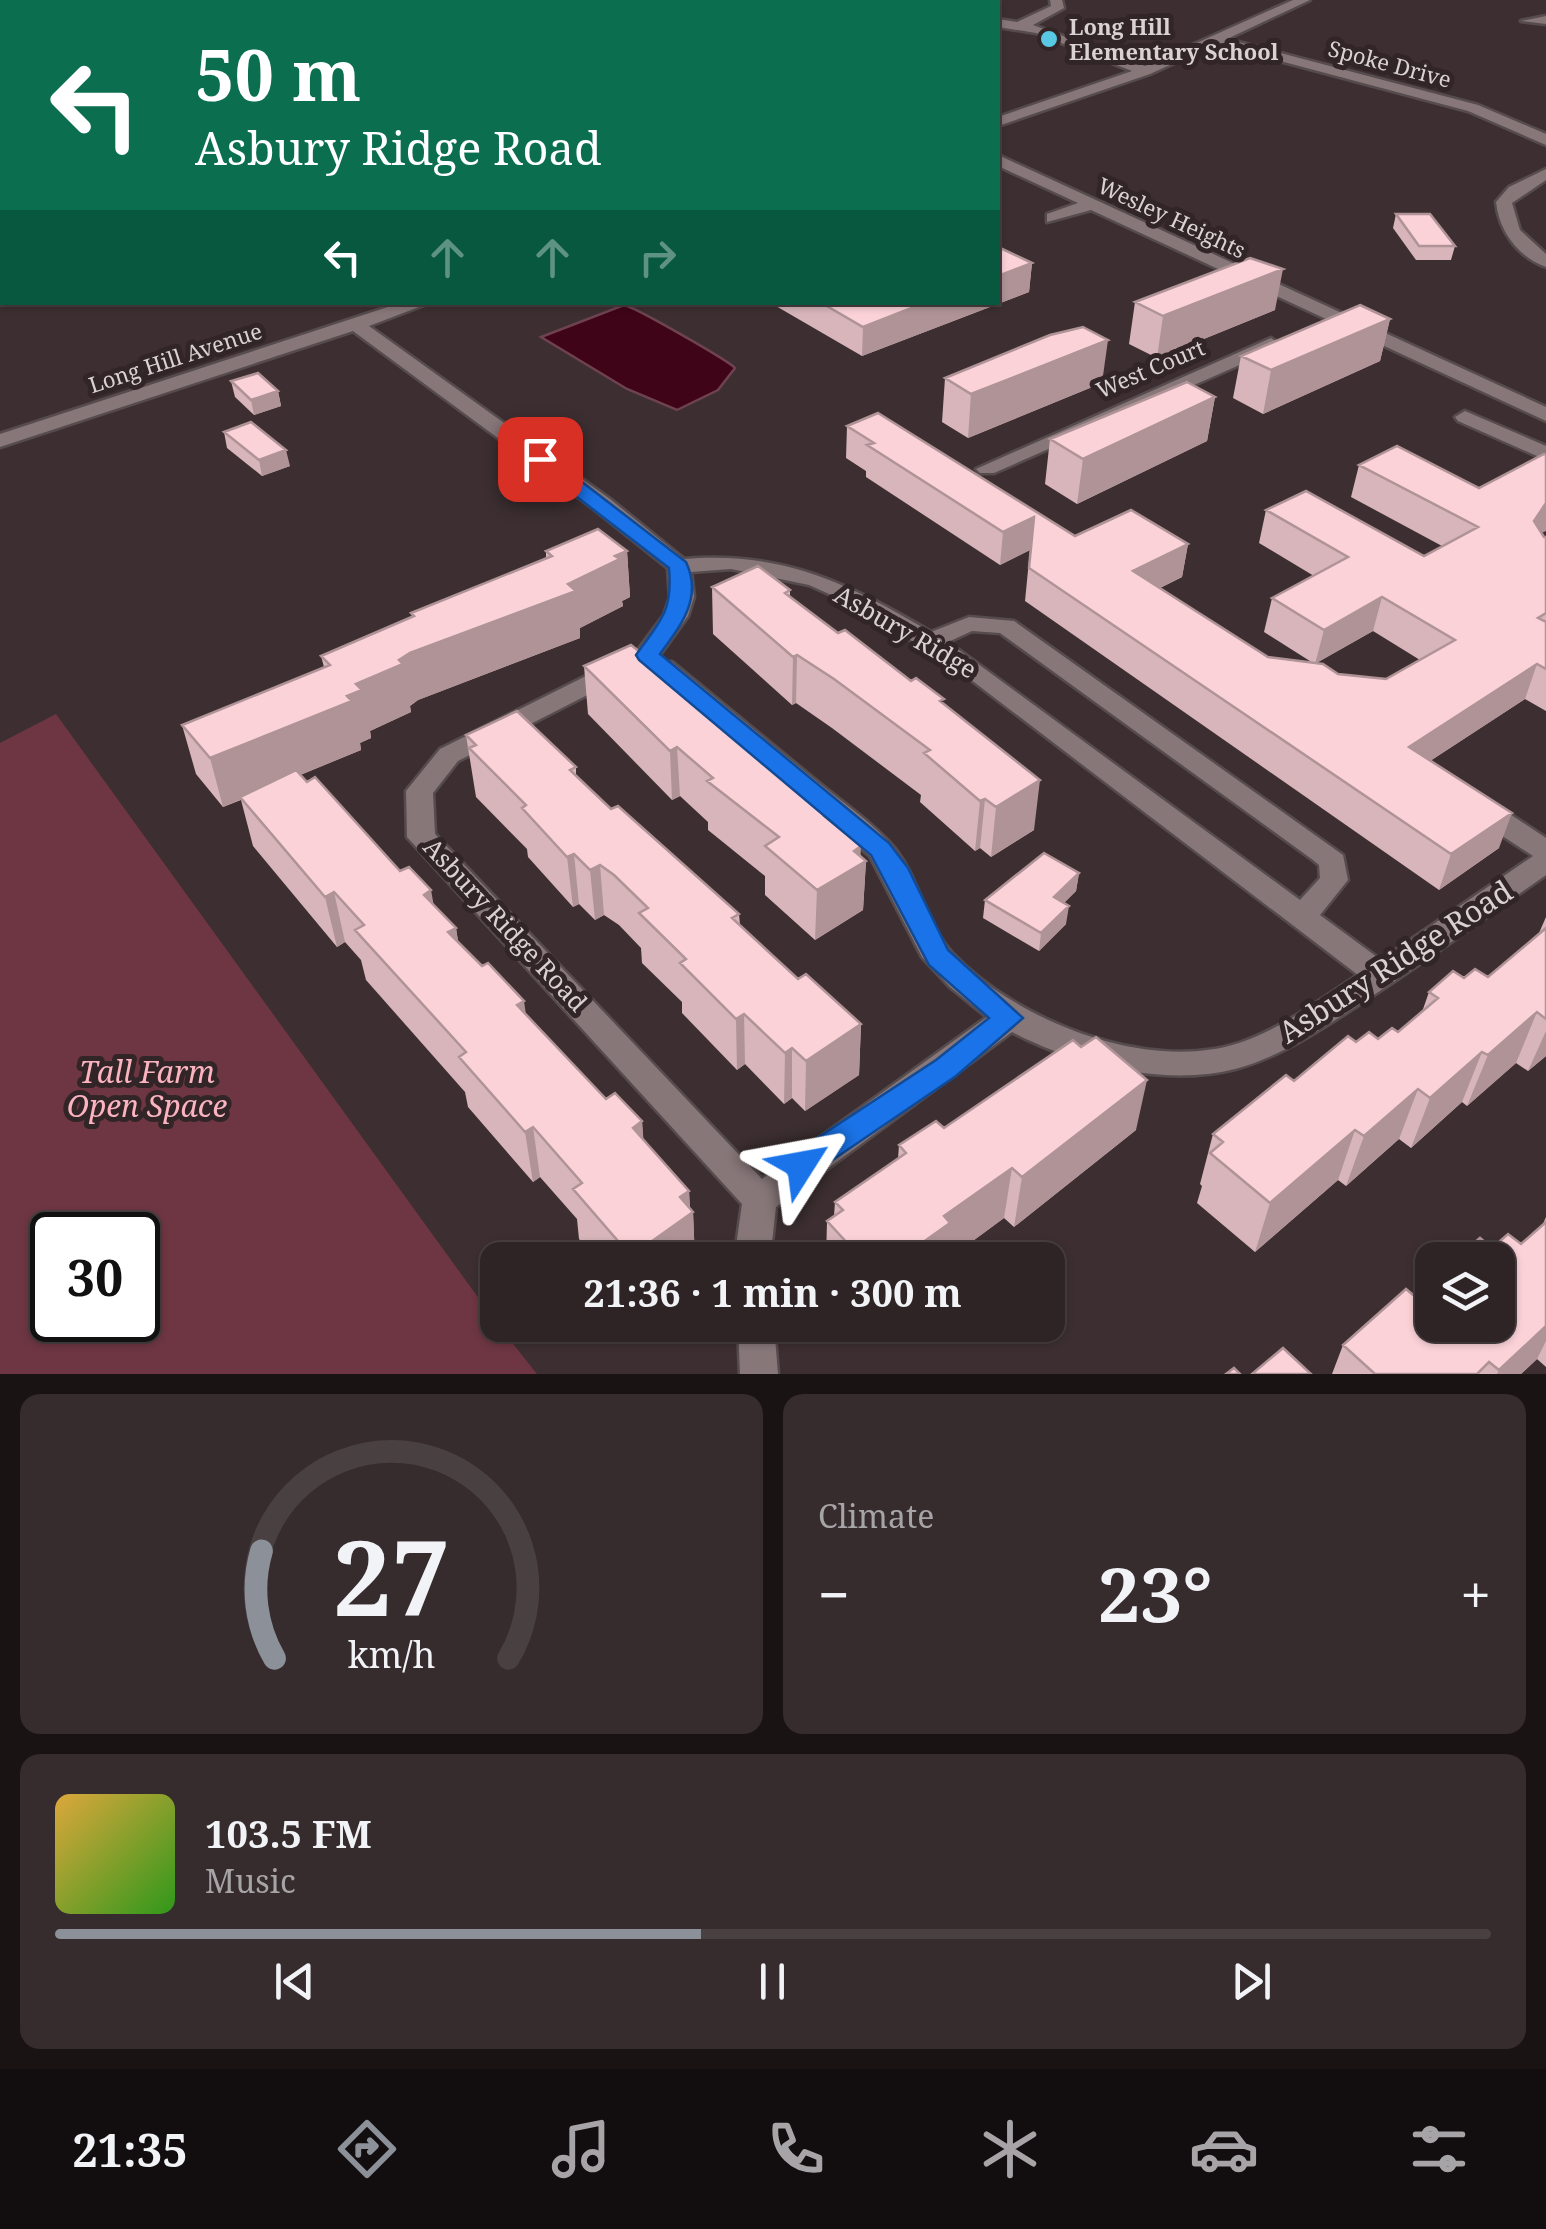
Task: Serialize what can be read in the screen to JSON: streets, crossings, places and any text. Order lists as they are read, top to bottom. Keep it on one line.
{"streets":{"street":["Spoke Drive","Wesley Heights","Long Hill Avenue","West Court","Asbury Ridge","Asbury Ridge Road"]},"crossings":[["Wesley Heights","West Court"],["Asbury Ridge","Asbury Ridge Road"]],"parks":["Tall Farm Open Space"],"places":["Long Hill Elementary School"],"page":{"turn":["50 m","Asbury Ridge Road"],"limit":"30","trip":"21:36 · 1 min · 300 m","tile":"Climate","heat":["−","23°","+"],"song":["103.5 FM","Music"],"tabs":"21:35","gauge":["27","km/h"]}}
